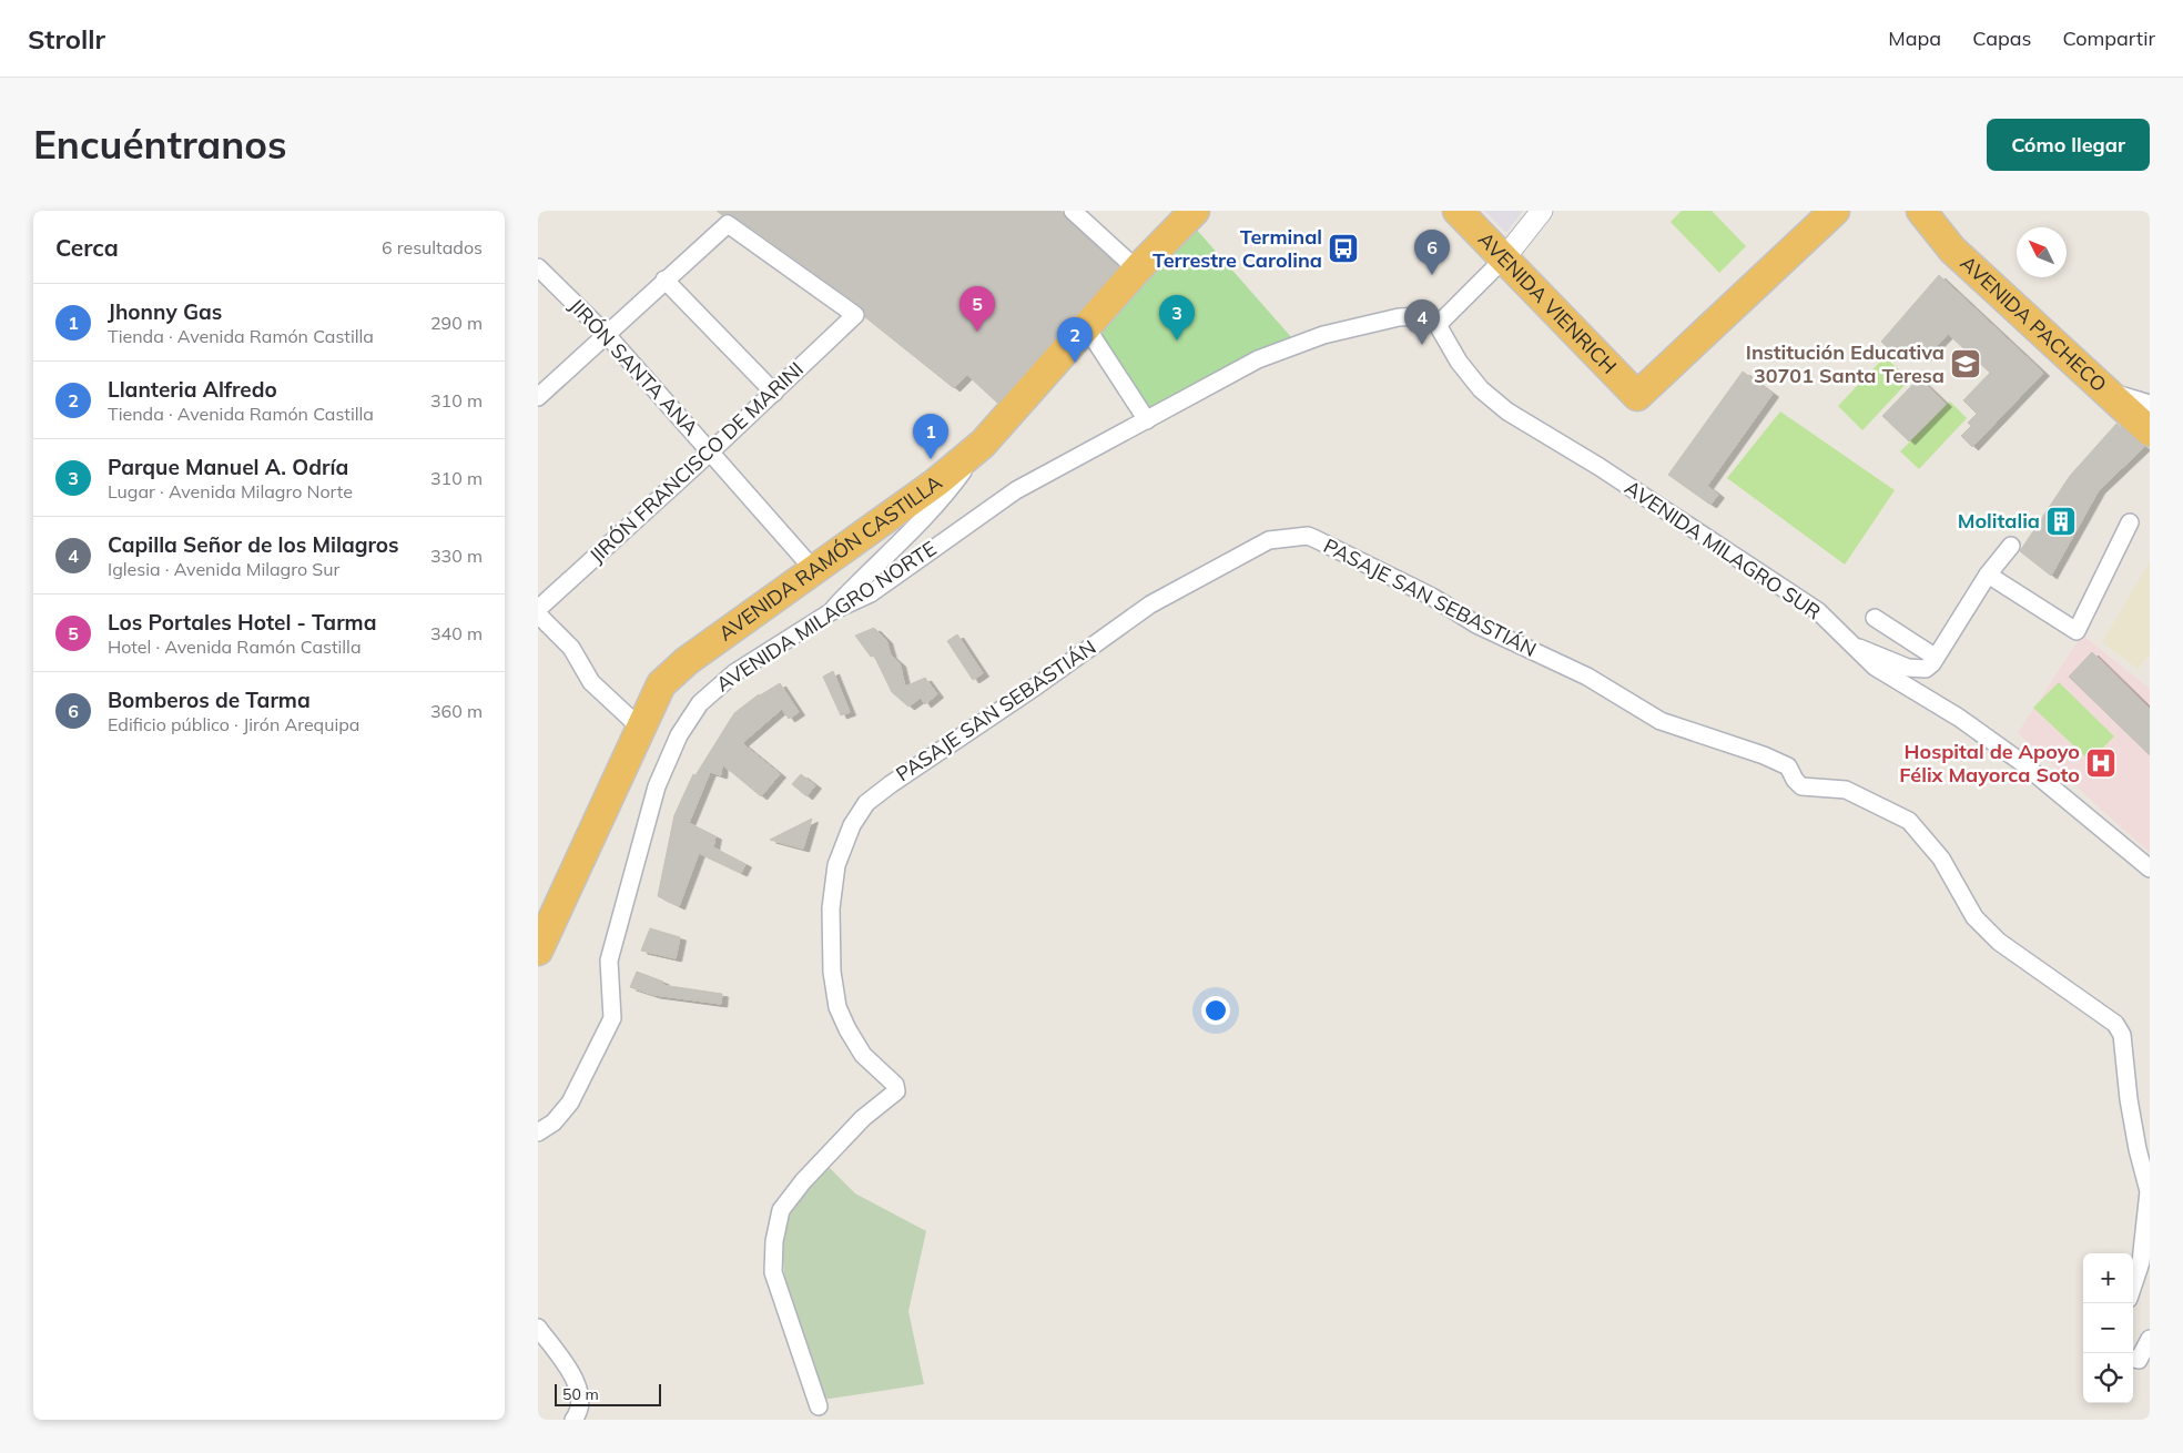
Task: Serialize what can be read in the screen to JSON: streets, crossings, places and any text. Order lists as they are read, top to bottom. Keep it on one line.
{"streets":{"highway":["AVENIDA VIENRICH","AVENIDA PACHECO","AVENIDA RAMÓN CASTILLA"],"street":["JIRÓN SANTA ANA","JIRÓN FRANCISCO DE MARINI","AVENIDA MILAGRO SUR","PASAJE SAN SEBASTIÁN","AVENIDA MILAGRO NORTE"]},"crossings":[["JIRÓN SANTA ANA","JIRÓN FRANCISCO DE MARINI"],["JIRÓN SANTA ANA","AVENIDA RAMÓN CASTILLA"],["AVENIDA MILAGRO SUR","AVENIDA MILAGRO NORTE"]],"places":{"bus stop":["Terminal Terrestre Carolina"],"school or university":["Institución Educativa 30701 Santa Teresa"],"building":["Molitalia"],"hospital":["Hospital de Apoyo Félix Mayorca Soto"]},"scale_bar":"50 m","north":"top left","page":{"header":"Strollr","nav":["Mapa","Capas","Compartir"],"buttons":"Cómo llegar","title":"Encuéntranos","heading":["Cerca","6 resultados"],"pins":["6","5","3","4","2","1"],"list":[{"mark":"1","name":"Jhonny Gas","note":"Tienda · Avenida Ramón Castilla","value":"290 m"},{"mark":"2","name":"Llanteria Alfredo","note":"Tienda · Avenida Ramón Castilla","value":"310 m"},{"mark":"3","name":"Parque Manuel A. Odría","note":"Lugar · Avenida Milagro Norte","value":"310 m"},{"mark":"4","name":"Capilla Señor de los Milagros","note":"Iglesia · Avenida Milagro Sur","value":"330 m"},{"mark":"5","name":"Los Portales Hotel - Tarma","note":"Hotel · Avenida Ramón Castilla","value":"340 m"},{"mark":"6","name":"Bomberos de Tarma","note":"Edificio público · Jirón Arequipa","value":"360 m"}],"map_buttons":["+","−"],"scale":"50 m"}}
